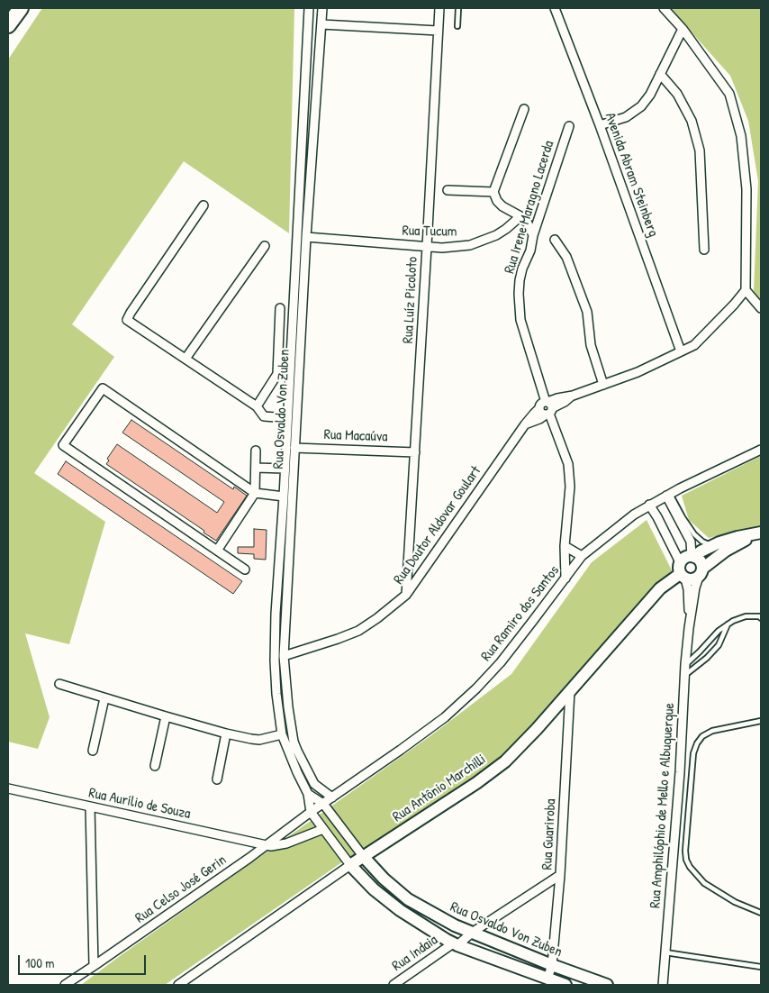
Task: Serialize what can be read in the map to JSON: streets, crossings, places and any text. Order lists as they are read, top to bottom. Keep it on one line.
{"streets":{"street":["Avenida Abram Steinberg","Rua Irene Maragno Lacerda","Rua Tucum","Rua Luíz Picoloto","Rua Osvaldo Von Zuben","Rua Macaúva","Rua Doutor Aldovar Goulart","Rua Ramiro dos Santos","Rua Antônio Marchilli","Rua Aurílio de Souza","Rua Amphilóphio de Mello e Albuquerque","Rua Guariroba","Rua Celso José Gerin","Rua Indaia"]},"crossings":[["Avenida Abram Steinberg","Rua Doutor Aldovar Goulart"],["Rua Irene Maragno Lacerda","Rua Doutor Aldovar Goulart"],["Rua Irene Maragno Lacerda","Rua Ramiro dos Santos"],["Rua Tucum","Rua Luíz Picoloto"],["Rua Tucum","Rua Osvaldo Von Zuben"],["Rua Luíz Picoloto","Rua Macaúva"],["Rua Luíz Picoloto","Rua Doutor Aldovar Goulart"],["Rua Osvaldo Von Zuben","Rua Macaúva"],["Rua Osvaldo Von Zuben","Rua Doutor Aldovar Goulart"],["Rua Osvaldo Von Zuben","Rua Ramiro dos Santos"],["Rua Osvaldo Von Zuben","Rua Antônio Marchilli"],["Rua Osvaldo Von Zuben","Rua Guariroba"],["Rua Osvaldo Von Zuben","Rua Celso José Gerin"],["Rua Osvaldo Von Zuben","Rua Indaia"],["Rua Ramiro dos Santos","Rua Celso José Gerin"],["Rua Antônio Marchilli","Rua Amphilóphio de Mello e Albuquerque"],["Rua Antônio Marchilli","Rua Guariroba"],["Rua Aurílio de Souza","Rua Celso José Gerin"],["Rua Guariroba","Rua Indaia"]],"scale_bar":"100 m"}
